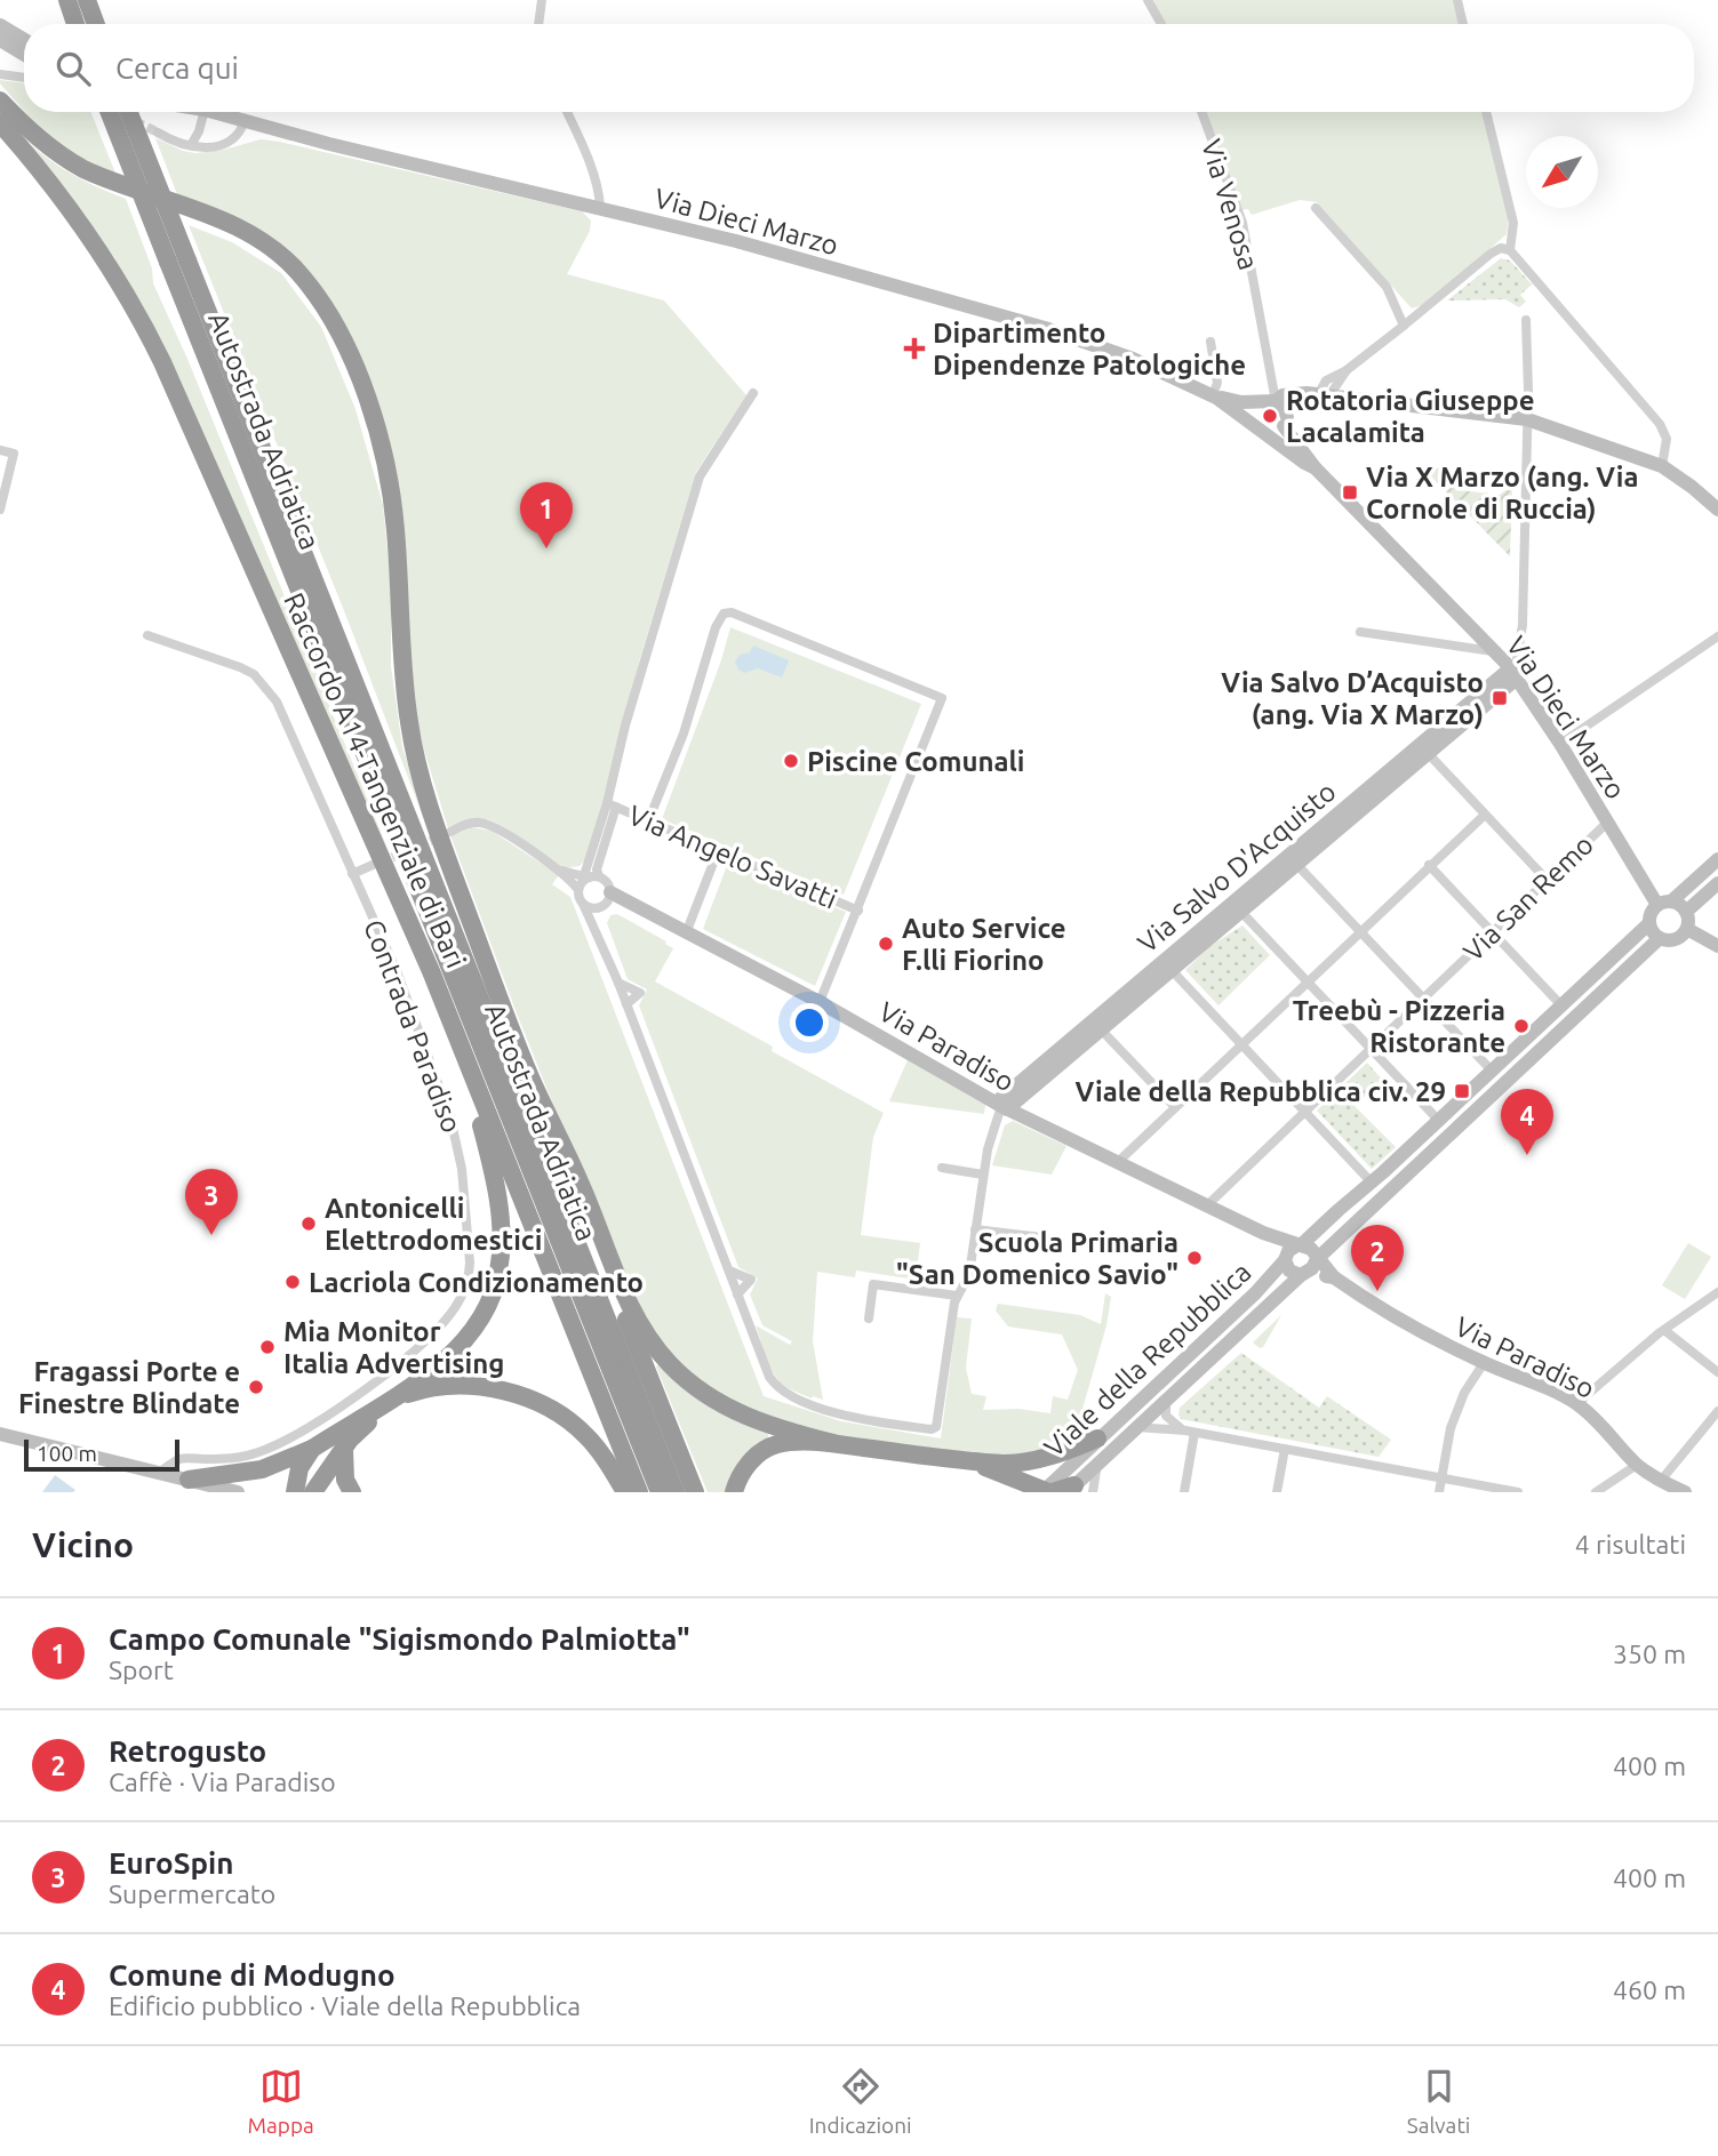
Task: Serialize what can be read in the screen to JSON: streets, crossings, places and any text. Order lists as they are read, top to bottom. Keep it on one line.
{"streets":{"highway":["Autostrada Adriatica","Raccordo A14-Tangenziale di Bari"],"main road":["Via Dieci Marzo","Via Salvo D'Acquisto","Via Paradiso","Viale della Repubblica"],"street":["Via Venosa","Via Angelo Savatti","Via San Remo","Contrada Paradiso"]},"crossings":[["Via Venosa","Via Dieci Marzo"],["Via Dieci Marzo","Via Salvo D'Acquisto"],["Via Dieci Marzo","Via San Remo"],["Via Salvo D'Acquisto","Via Paradiso"],["Via San Remo","Via Paradiso"],["Via Paradiso","Viale della Repubblica"]],"places":{"health":["Dipartimento Dipendenze Patologiche"],"other":["Rotatoria Giuseppe Lacalamita","Piscine Comunali","Auto Service F.lli Fiorino","Treebù - Pizzeria Ristorante","Antonicelli Elettrodomestici","Scuola Primaria \"San Domenico Savio\"","Lacriola Condizionamento","Mia Monitor Italia Advertising","Fragassi Porte e Finestre Blindate"],"transit":["Via X Marzo (ang. Via Cornole di Ruccia)","Via Salvo D’Acquisto (ang. Via X Marzo)","Viale della Repubblica civ. 29"]},"scale_bar":"100 m","north":"bottom left","page":{"search":"Cerca qui","pins":["1","4","3","2"],"scale":"100 m","heading":["Vicino","4 risultati"],"list":[{"mark":"1","name":"Campo Comunale \"Sigismondo Palmiotta\"","note":"Sport","value":"350 m"},{"mark":"2","name":"Retrogusto","note":"Caffè · Via Paradiso","value":"400 m"},{"mark":"3","name":"EuroSpin","note":"Supermercato","value":"400 m"},{"mark":"4","name":"Comune di Modugno","note":"Edificio pubblico · Viale della Repubblica","value":"460 m"}],"nav":["Mappa","Indicazioni","Salvati"]}}
